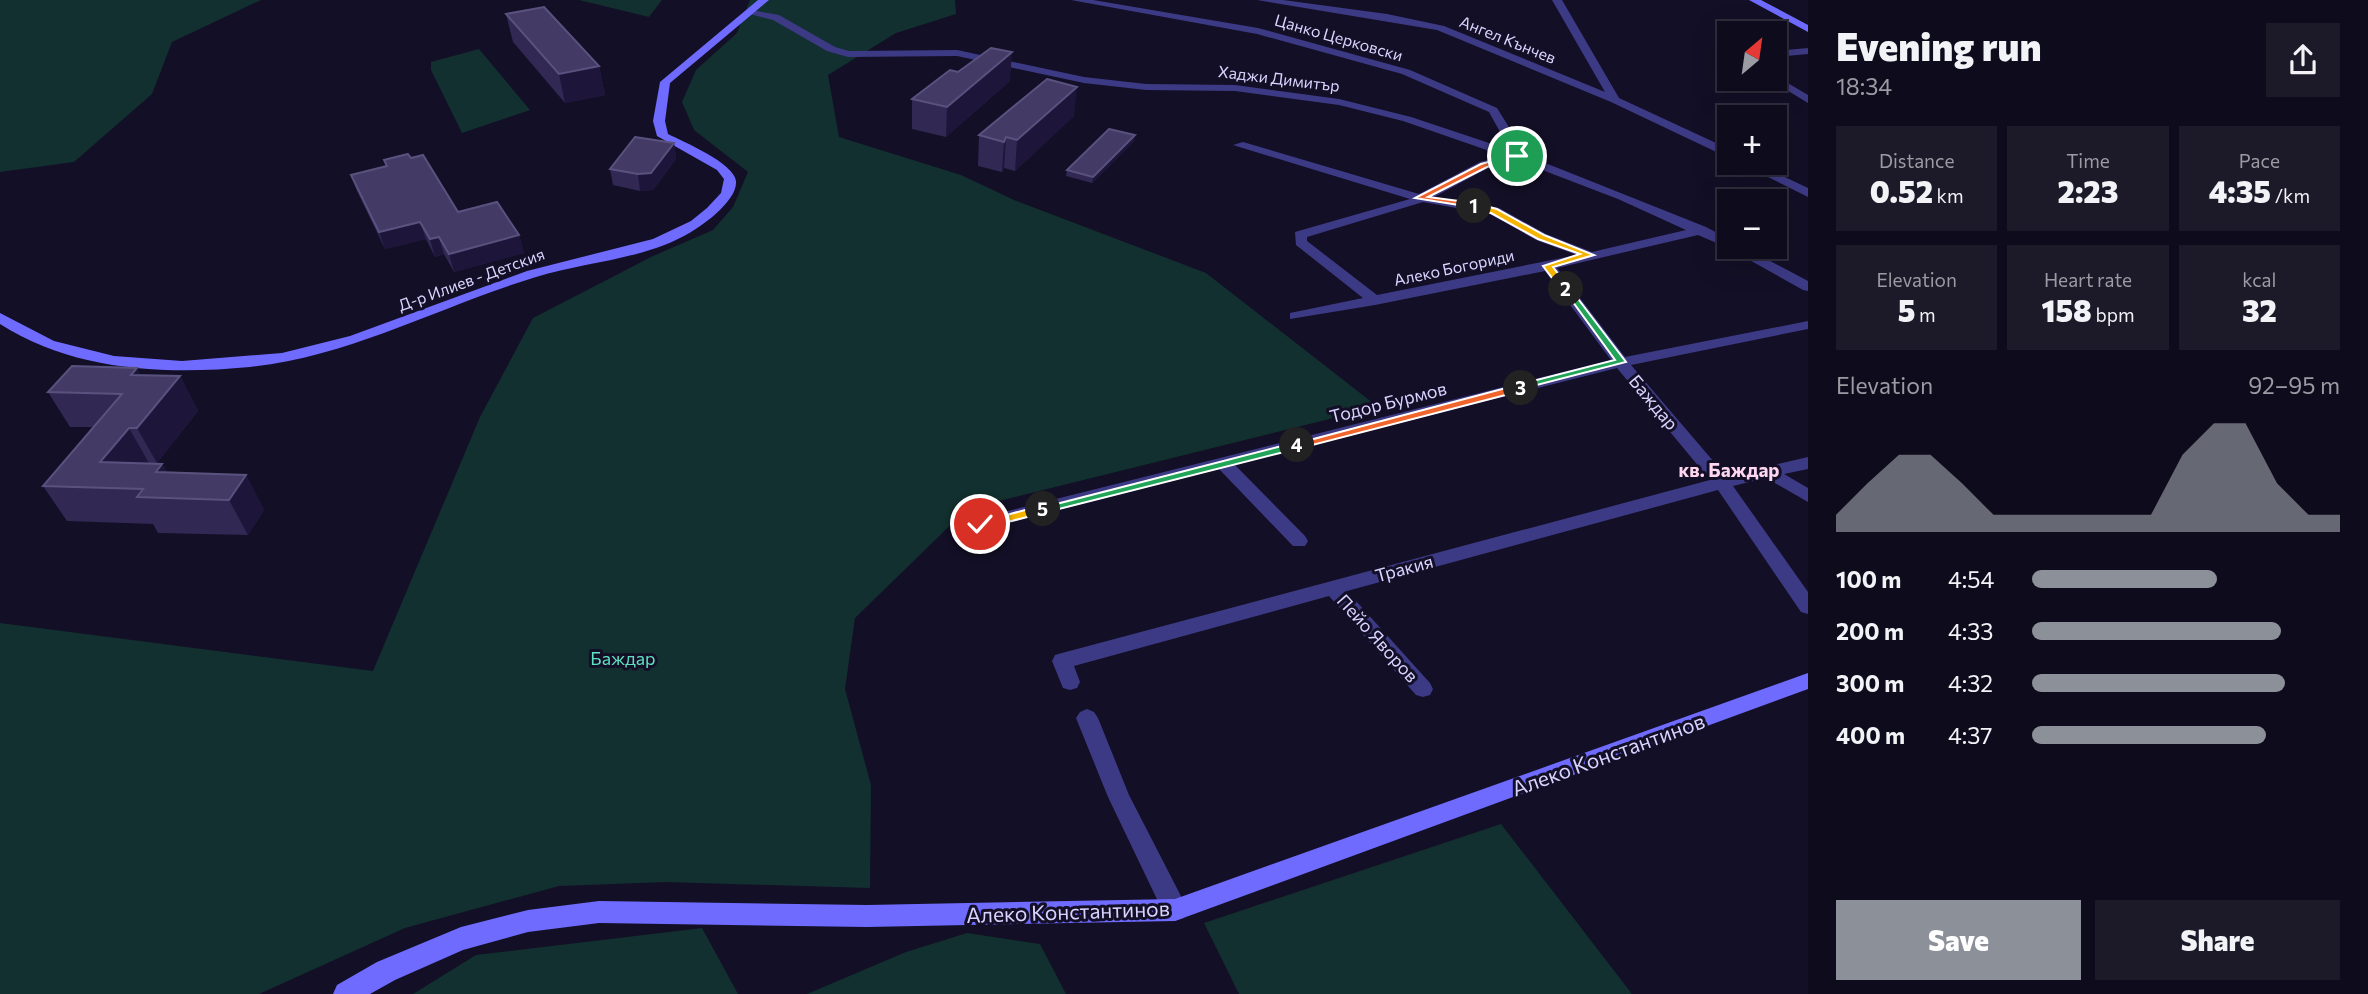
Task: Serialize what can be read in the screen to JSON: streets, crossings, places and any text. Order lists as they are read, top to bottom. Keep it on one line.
{"streets":{"street":["Цанко Церковски","Ангел Кънчев","Хаджи Димитър","Алеко Богориди","Д-р Илиев - Детския","Тодор Бурмов","Баждар","Тракия","Пейо Яворов","Алеко Константинов"]},"crossings":[["Цанко Церковски","Хаджи Димитър"],["Хаджи Димитър","Алеко Богориди"],["Хаджи Димитър","Д-р Илиев - Детския"],["Алеко Богориди","Баждар"],["Тодор Бурмов","Баждар"],["Баждар","Тракия"],["Тракия","Пейо Яворов"]],"districts":["кв. Баждар"],"parks":["Баждар"],"north":"top right","page":{"heading":["Evening run","18:34"],"map_buttons":["+","−"],"stats":[["Distance","0.52 km"],["Time","2:23"],["Pace","4:35 /km"],["Elevation","5 m"],["Heart rate","158 bpm"],["kcal","32"]],"pins":["1","2","3","4","5"],"chart":["Elevation","92–95 m"],"list":[{"name":"100 m","note":"4:54"},{"name":"200 m","note":"4:33"},{"name":"300 m","note":"4:32"},{"name":"400 m","note":"4:37"}],"buttons":["Save","Share"]}}
